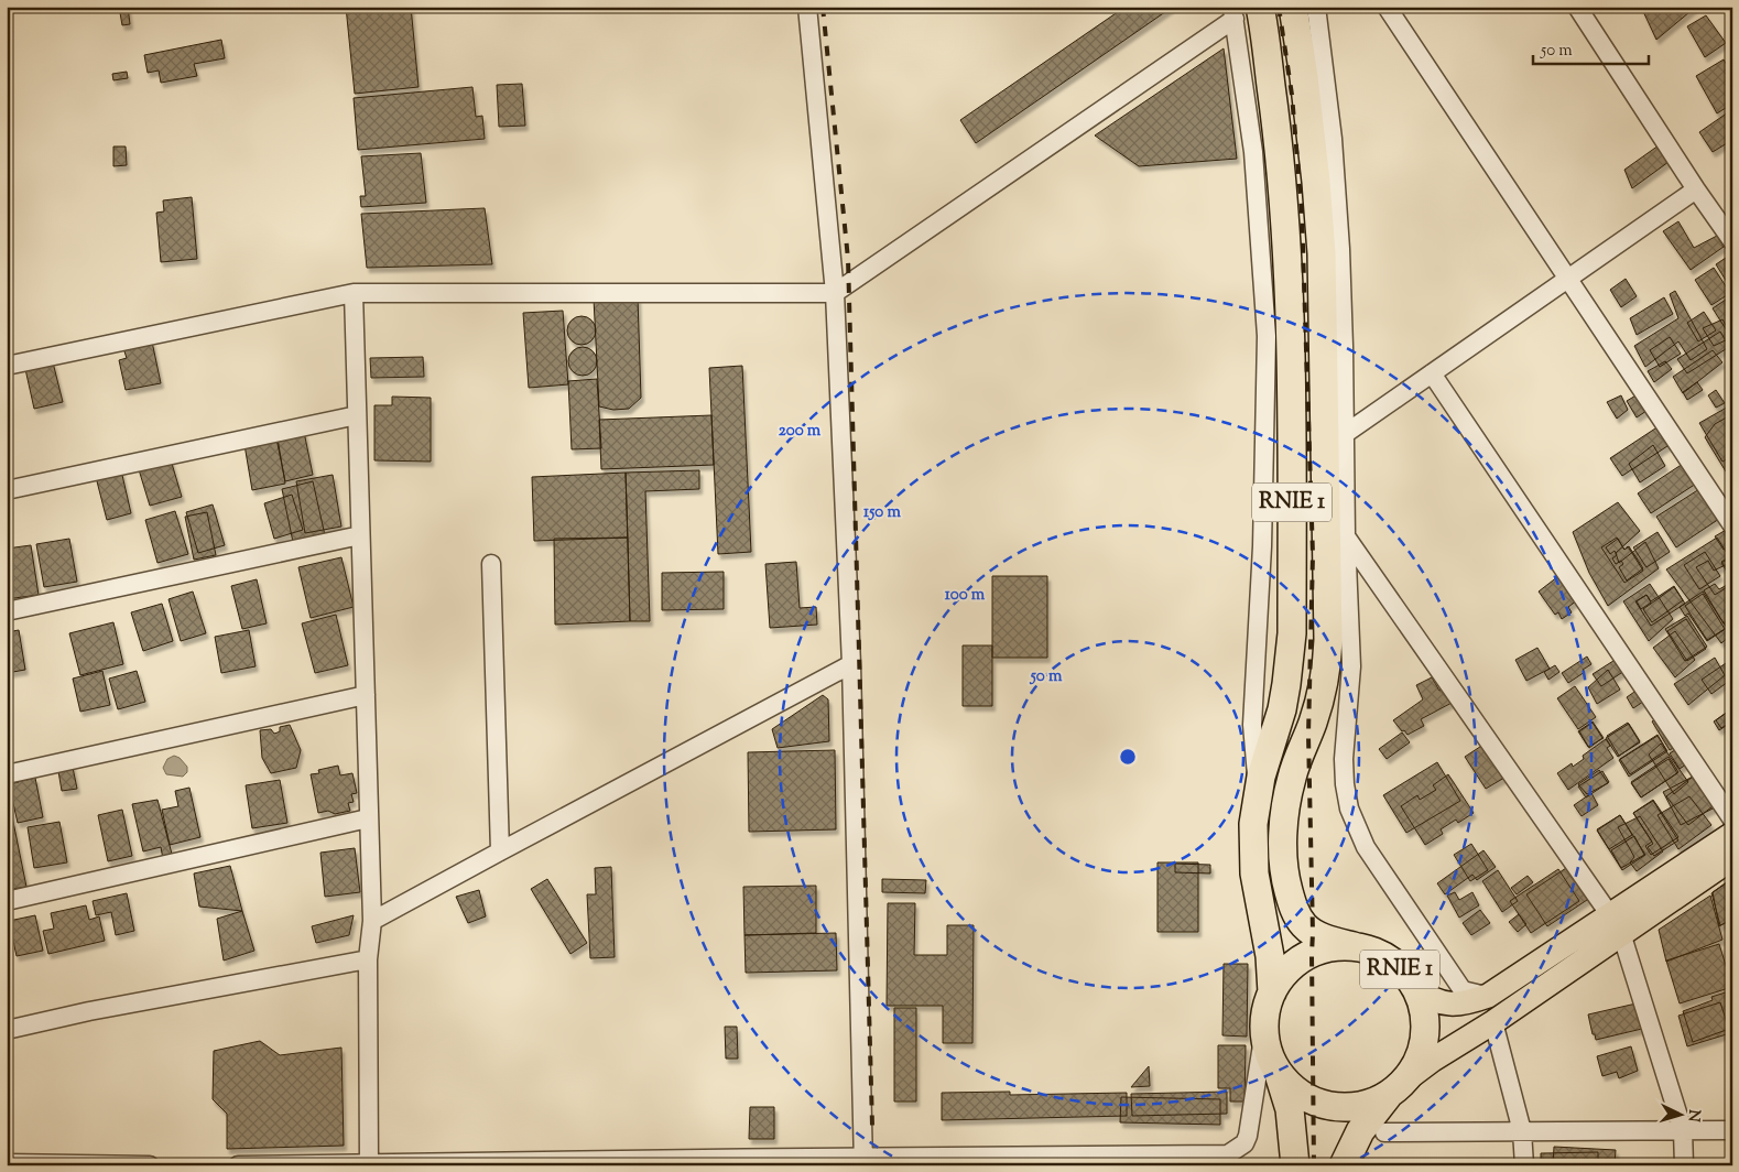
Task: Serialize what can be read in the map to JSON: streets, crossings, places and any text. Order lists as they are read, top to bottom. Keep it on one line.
{"streets":{"highway":["RNIE 1"]},"scale_bar":"50 m","north":"right","rings":["200 m","150 m","100 m","50 m"]}
